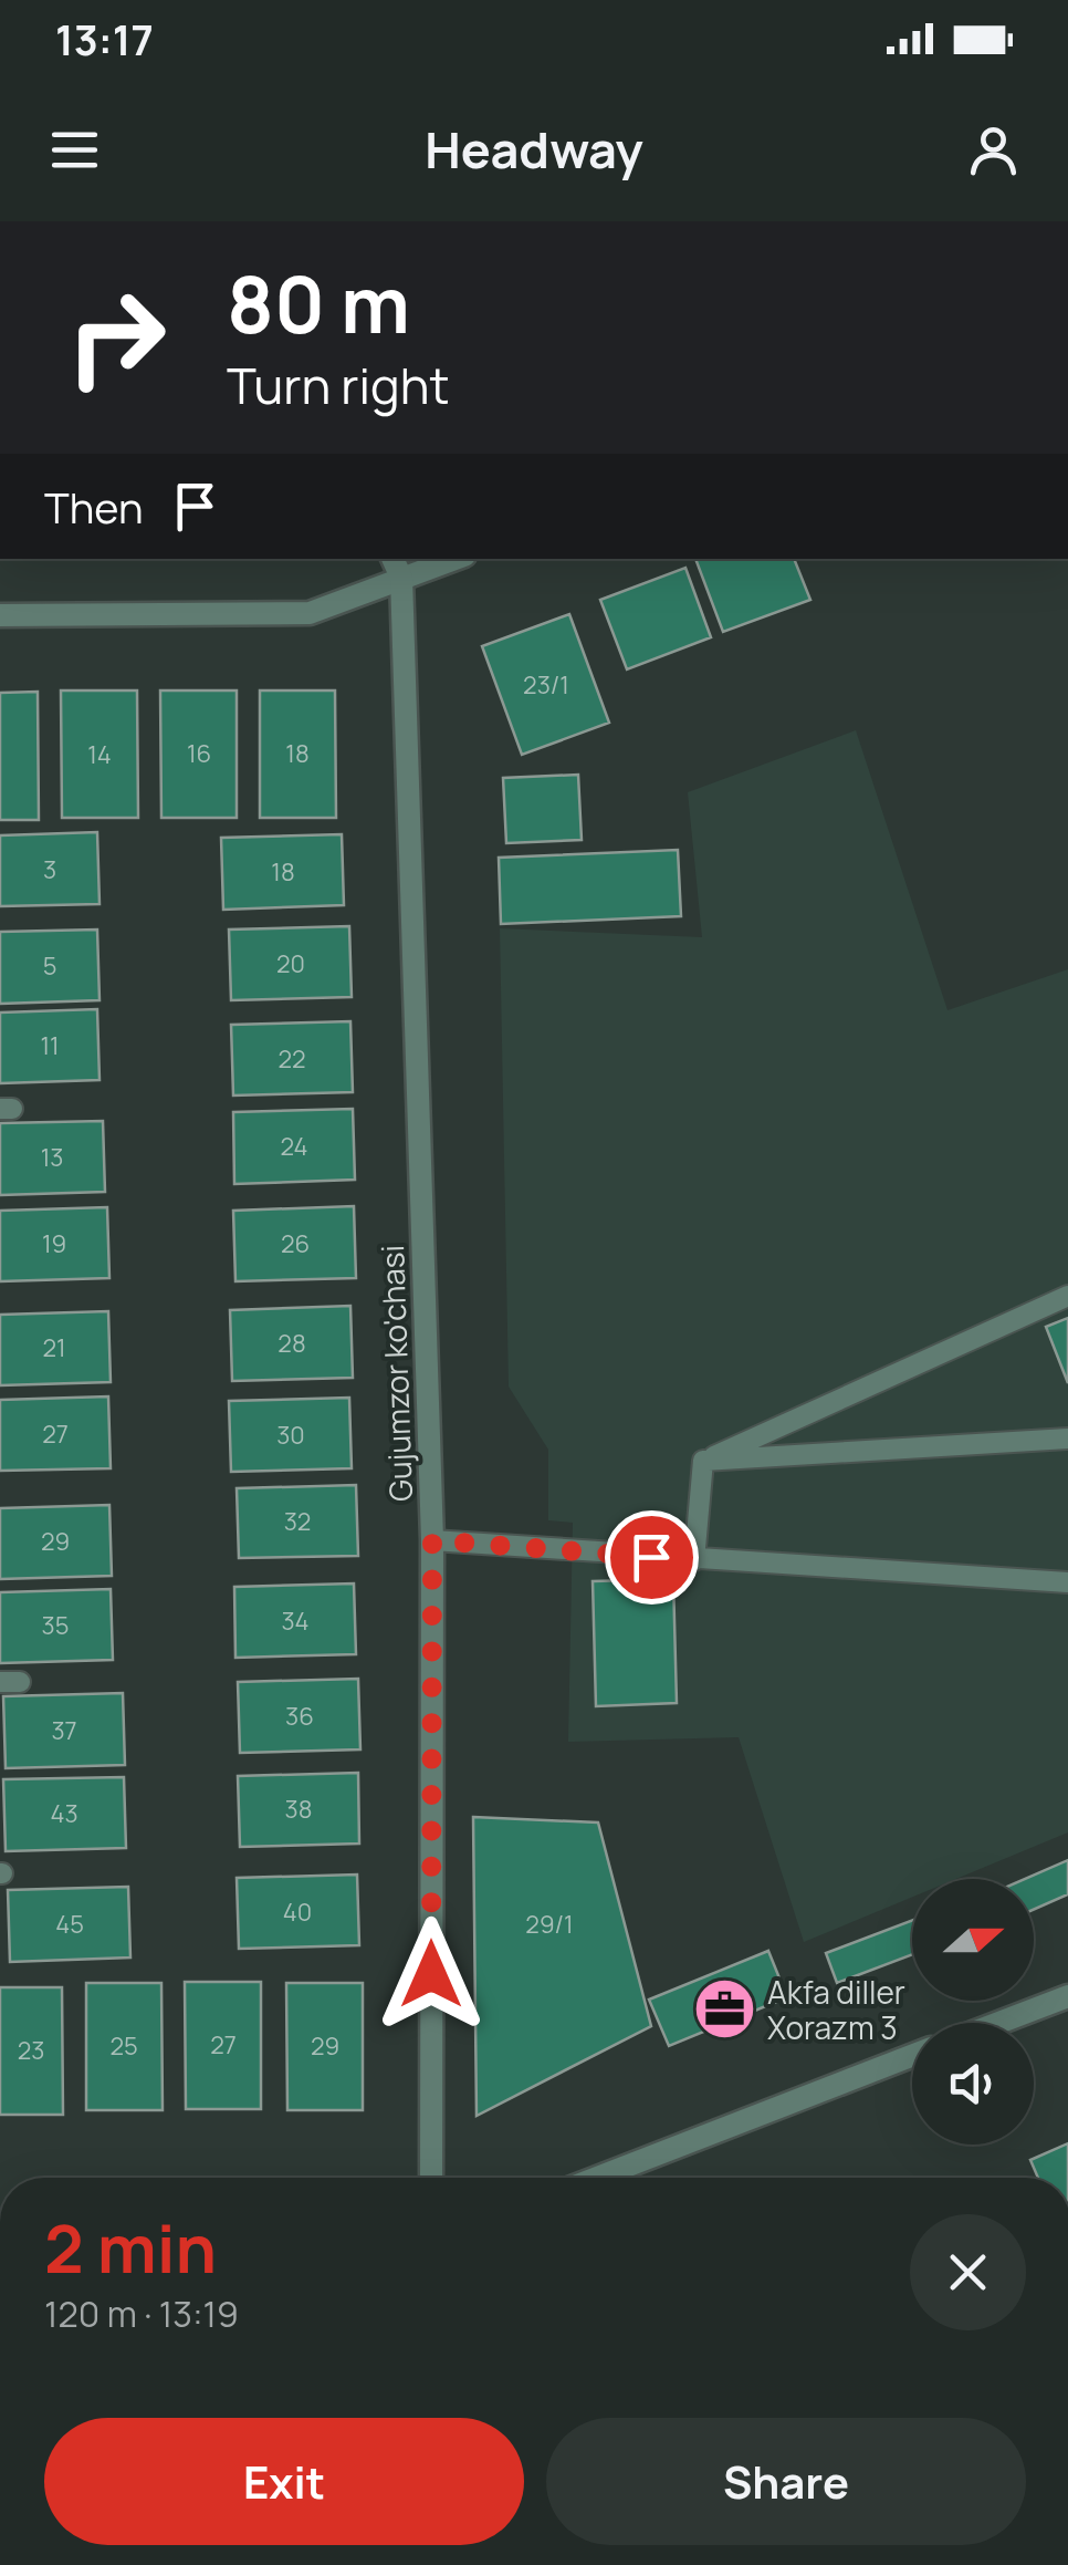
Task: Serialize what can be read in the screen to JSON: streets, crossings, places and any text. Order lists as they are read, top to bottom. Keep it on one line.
{"streets":{"street":["Gujumzor ko'chasi"]},"places":{"office":["Akfa diller Xorazm 3"]},"house_numbers":["23/1","16","18","14","3","18","20","5","11","22","24","13","19","26","28","21","27","30","32","29","34","35","36","37","38","43","40","45","29/1","27","25","29","23"],"north":"right","page":{"status":"13:17","header":"Headway","turn":["80 m","Turn right"],"then":"Then","heading":["2 min","120 m · 13:19"],"buttons":["Exit","Share"]}}
